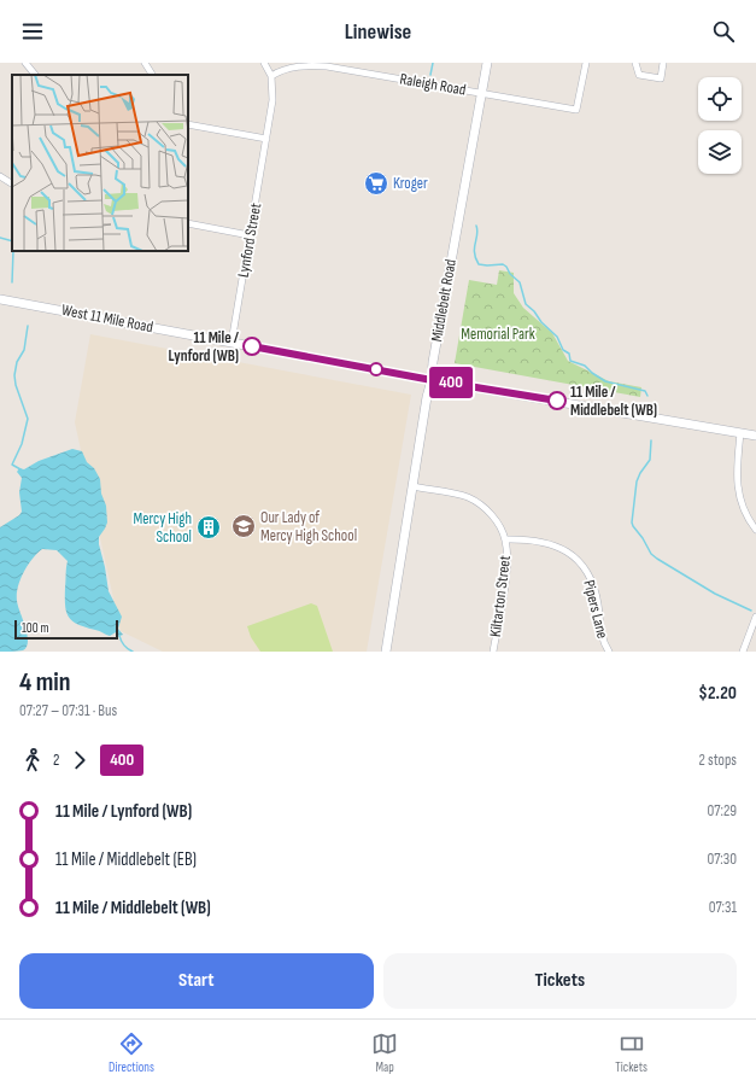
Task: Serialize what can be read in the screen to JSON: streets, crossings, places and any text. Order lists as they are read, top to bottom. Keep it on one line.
{"streets":{"street":["Raleigh Road","Lynford Street","Middlebelt Road","West 11 Mile Road","Kiltarton Street","Pipers Lane"]},"crossings":[["Raleigh Road","Lynford Street"],["Raleigh Road","Middlebelt Road"],["Lynford Street","West 11 Mile Road"],["Middlebelt Road","West 11 Mile Road"],["Middlebelt Road","Kiltarton Street"],["Kiltarton Street","Pipers Lane"]],"parks":["Memorial Park"],"places":{"supermarket":["Kroger"],"other":["11 Mile / Lynford (WB)","11 Mile / Middlebelt (WB)"],"school or university":["Our Lady of Mercy High School"],"building":["Mercy High School"]},"lines":["bus line 400"],"scale_bar":"100 m","page":{"header":"Linewise","on_map":"400","scale":"100 m","heading":["4 min","07:27 – 07:31 · Bus","$2.20"],"legs":["2","400","2 stops"],"list":[{"name":"11 Mile / Lynford (WB)","value":"07:29"},{"name":"11 Mile / Middlebelt (EB)","value":"07:30"},{"name":"11 Mile / Middlebelt (WB)","value":"07:31"}],"buttons":["Start","Tickets"],"tabs":["Directions","Map","Tickets"]}}
